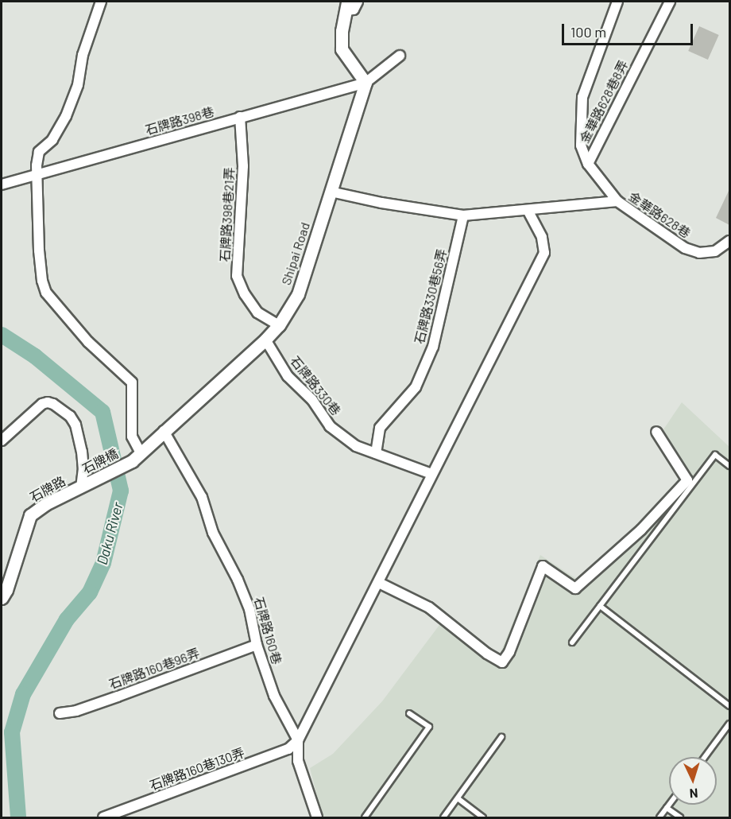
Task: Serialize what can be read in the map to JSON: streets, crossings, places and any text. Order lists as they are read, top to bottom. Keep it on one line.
{"streets":{"street":["金華路628巷8弄","石牌路398巷","石牌路398巷21弄","金華路628巷","Shipai Road","石牌路330巷56弄","石牌路330巷","石牌橋","石牌路","石牌路160巷","石牌路160巷96弄","石牌路160巷130弄"]},"crossings":[["金華路628巷8弄","金華路628巷"],["石牌路398巷","石牌路398巷21弄"],["石牌路398巷","Shipai Road"],["石牌路398巷21弄","Shipai Road"],["Shipai Road","石牌路330巷"],["Shipai Road","石牌橋"],["Shipai Road","石牌路160巷"],["石牌路330巷56弄","石牌路330巷"],["石牌橋","石牌路"],["石牌路160巷","石牌路160巷96弄"],["石牌路160巷","石牌路160巷130弄"]],"water":["Daku River"],"scale_bar":"100 m","north":"bottom"}
